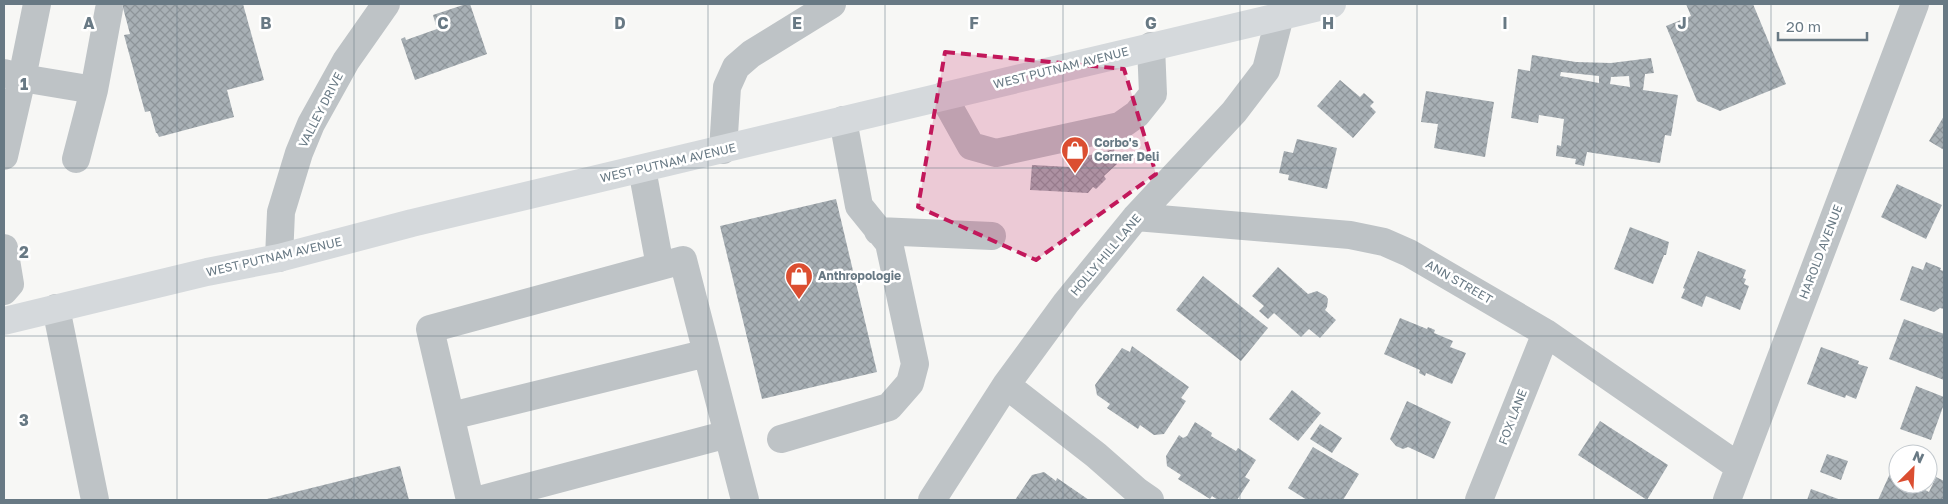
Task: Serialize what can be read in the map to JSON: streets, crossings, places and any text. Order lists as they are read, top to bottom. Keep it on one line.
{"streets":{"main road":["WEST PUTNAM AVENUE"],"street":["VALLEY DRIVE","HAROLD AVENUE","HOLLY HILL LANE","ANN STREET","FOX LANE"]},"crossings":[["WEST PUTNAM AVENUE","VALLEY DRIVE"],["WEST PUTNAM AVENUE","HOLLY HILL LANE"],["HAROLD AVENUE","ANN STREET"],["HOLLY HILL LANE","ANN STREET"],["ANN STREET","FOX LANE"]],"places":{"shop":["Corbo's Corner Deli","Anthropologie"]},"scale_bar":"20 m","north":"top right","grid":{"columns":["A","B","C","D","E","F","G","H","I","J"],"rows":["1","2","3"]}}
